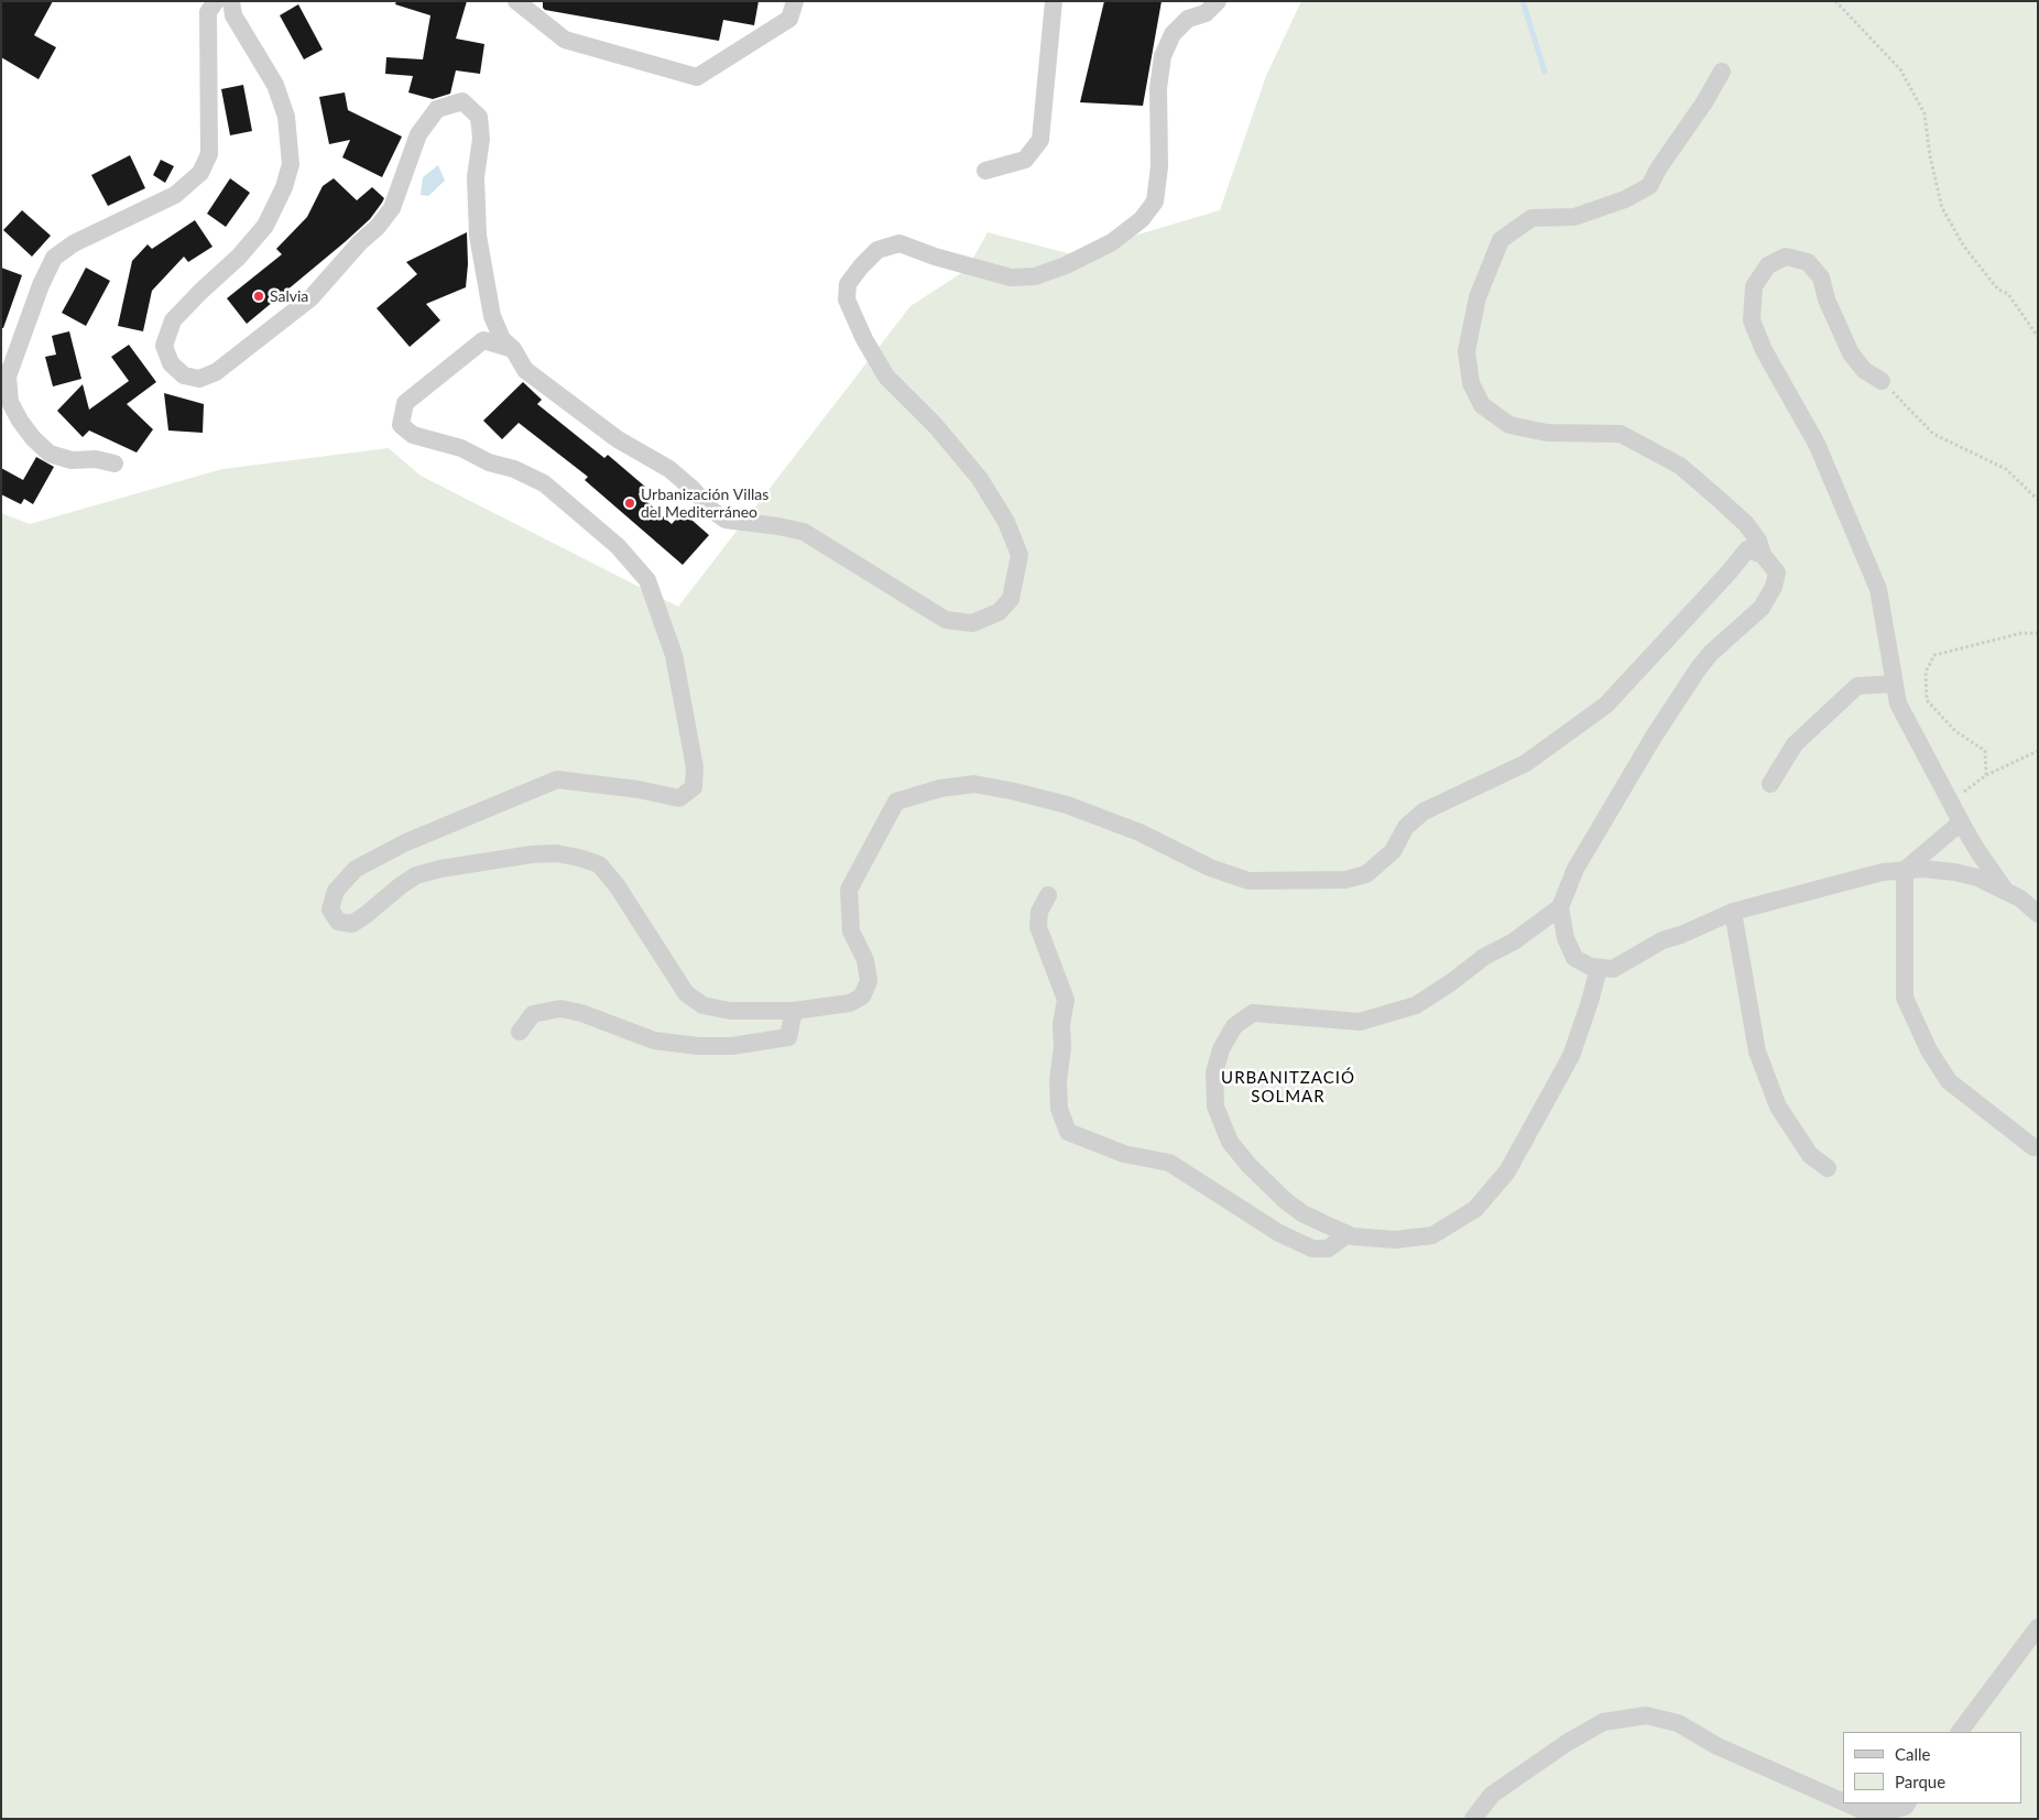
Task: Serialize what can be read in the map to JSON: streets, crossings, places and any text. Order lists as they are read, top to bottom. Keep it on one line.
{"districts":["URBANITZACIÓ SOLMAR"],"places":["Salvia","Urbanización Villas del Mediterráneo"],"legend":["Calle","Parque"]}
